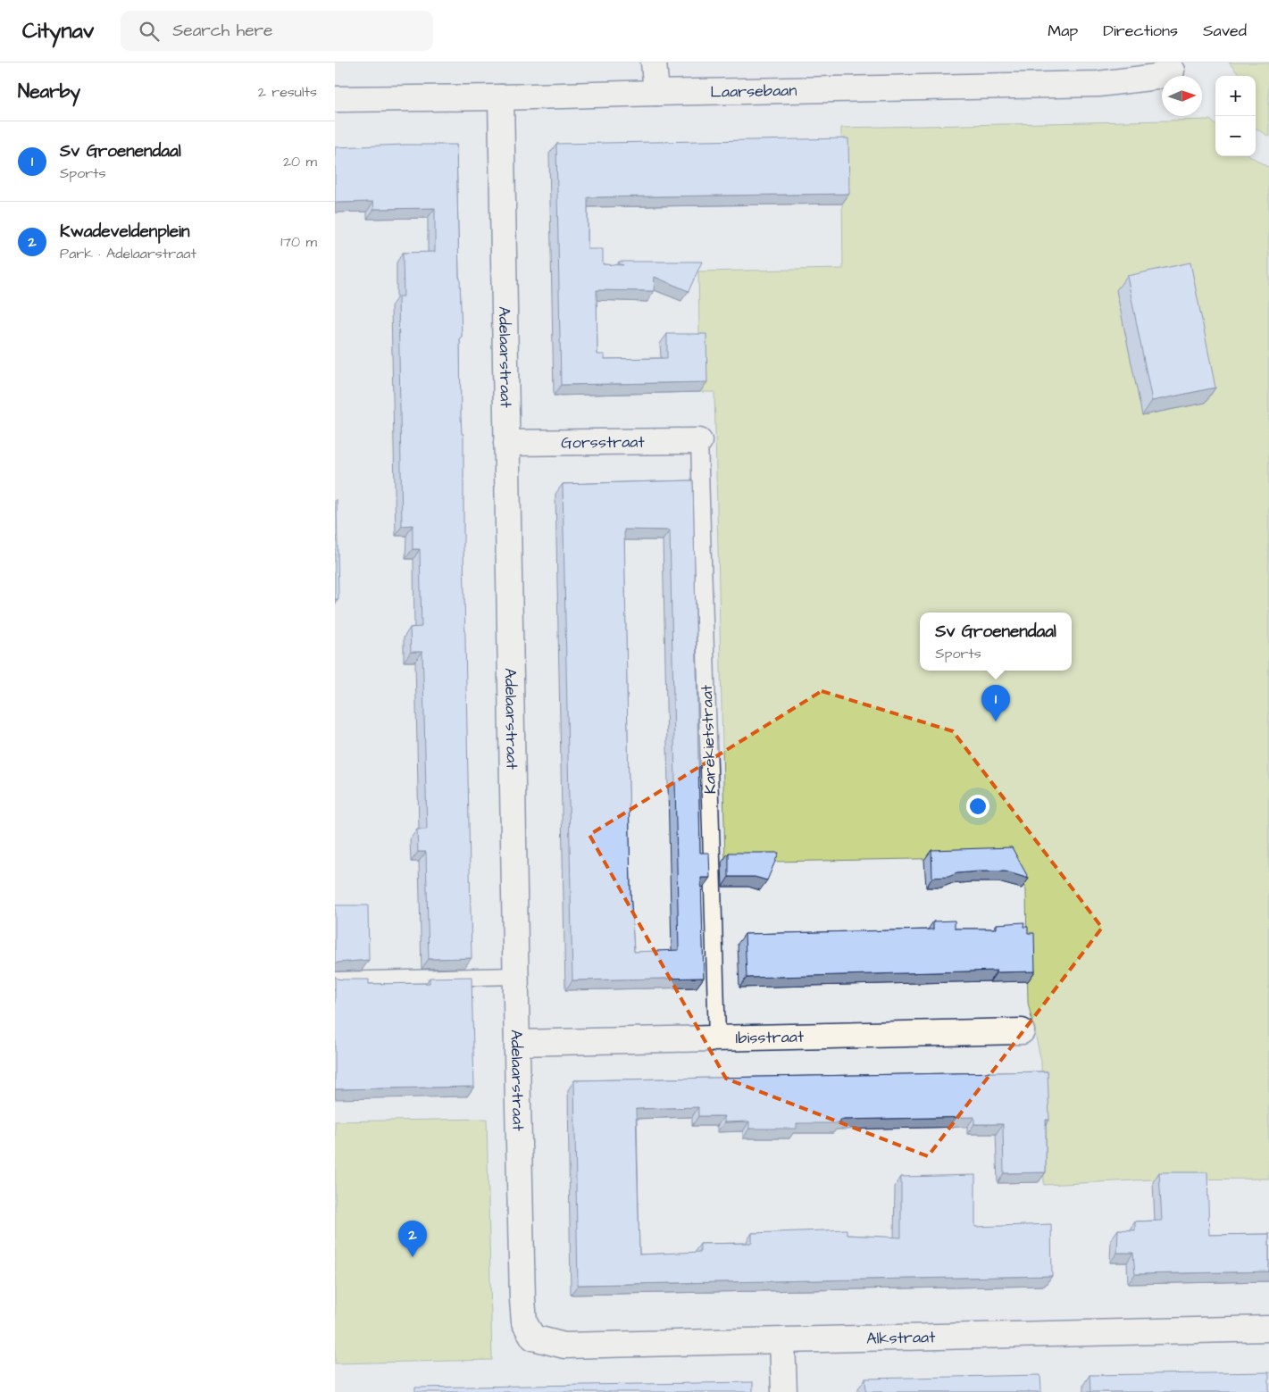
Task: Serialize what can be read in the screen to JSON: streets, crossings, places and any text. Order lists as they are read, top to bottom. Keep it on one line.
{"streets":{"street":["Laarsebaan","Adelaarstraat","Gorsstraat","Ibisstraat","Alkstraat"],"lane":["Karekietstraat"]},"crossings":[["Laarsebaan","Adelaarstraat"],["Adelaarstraat","Gorsstraat"],["Adelaarstraat","Ibisstraat"],["Adelaarstraat","Alkstraat"],["Gorsstraat","Karekietstraat"],["Karekietstraat","Ibisstraat"]],"north":"right","page":{"header":"Citynav","search":"Search here","nav":["Map","Directions","Saved"],"heading":["Nearby","2 results"],"map_buttons":["+","−"],"list":[{"mark":"1","name":"Sv Groenendaal","note":"Sports","value":"20 m"},{"mark":"2","name":"Kwadeveldenplein","note":"Park · Adelaarstraat","value":"170 m"}],"popup":["Sv Groenendaal","Sports"],"pins":["1","2"]}}
